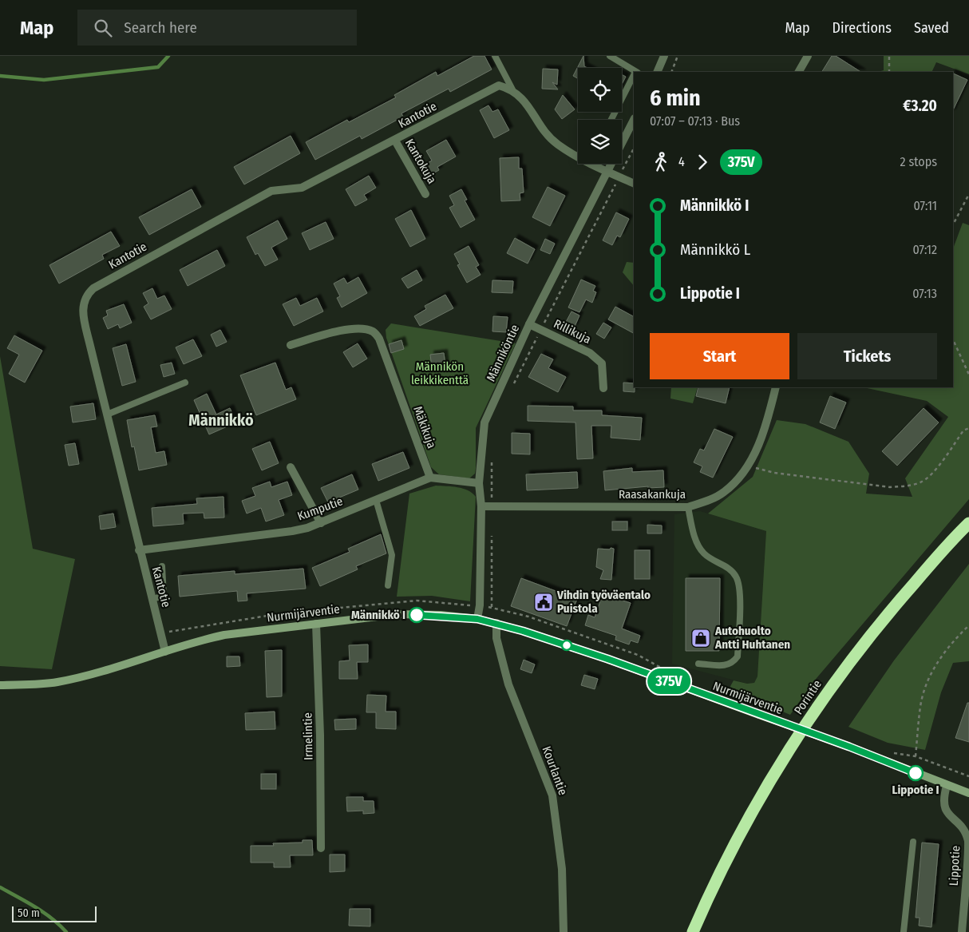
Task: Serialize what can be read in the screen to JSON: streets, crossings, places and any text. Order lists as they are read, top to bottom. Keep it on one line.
{"streets":{"highway":["Porintie"],"street":["Kantotie","Kantokuja","Rillikuja","Männiköntie","Mäkikuja","Raasakankuja","Kumputie","Nurmijärventie","Irmelintie","Kourlantie","Lippotie"]},"crossings":[["Kantotie","Kantokuja"],["Kantotie","Kumputie"],["Kantotie","Nurmijärventie"],["Rillikuja","Männiköntie"],["Männiköntie","Raasakankuja"],["Männiköntie","Kumputie"],["Männiköntie","Nurmijärventie"],["Mäkikuja","Kumputie"],["Nurmijärventie","Irmelintie"],["Nurmijärventie","Kourlantie"],["Nurmijärventie","Lippotie"]],"districts":["Männikkö"],"parks":["Männikön leikkikenttä"],"places":{"public building":["Vihdin työväentalo Puistola"],"other":["Männikkö I","Lippotie I"],"shop":["Autohuolto Antti Huhtanen"]},"lines":["bus line 375V"],"scale_bar":"50 m","page":{"header":"Map","search":"Search here","nav":["Map","Directions","Saved"],"on_map":"375V","heading":["6 min","07:07 – 07:13 · Bus","€3.20"],"legs":["4","375V","2 stops"],"list":[{"name":"Männikkö I","value":"07:11"},{"name":"Männikkö L","value":"07:12"},{"name":"Lippotie I","value":"07:13"}],"buttons":["Start","Tickets"],"scale":"50 m"}}
